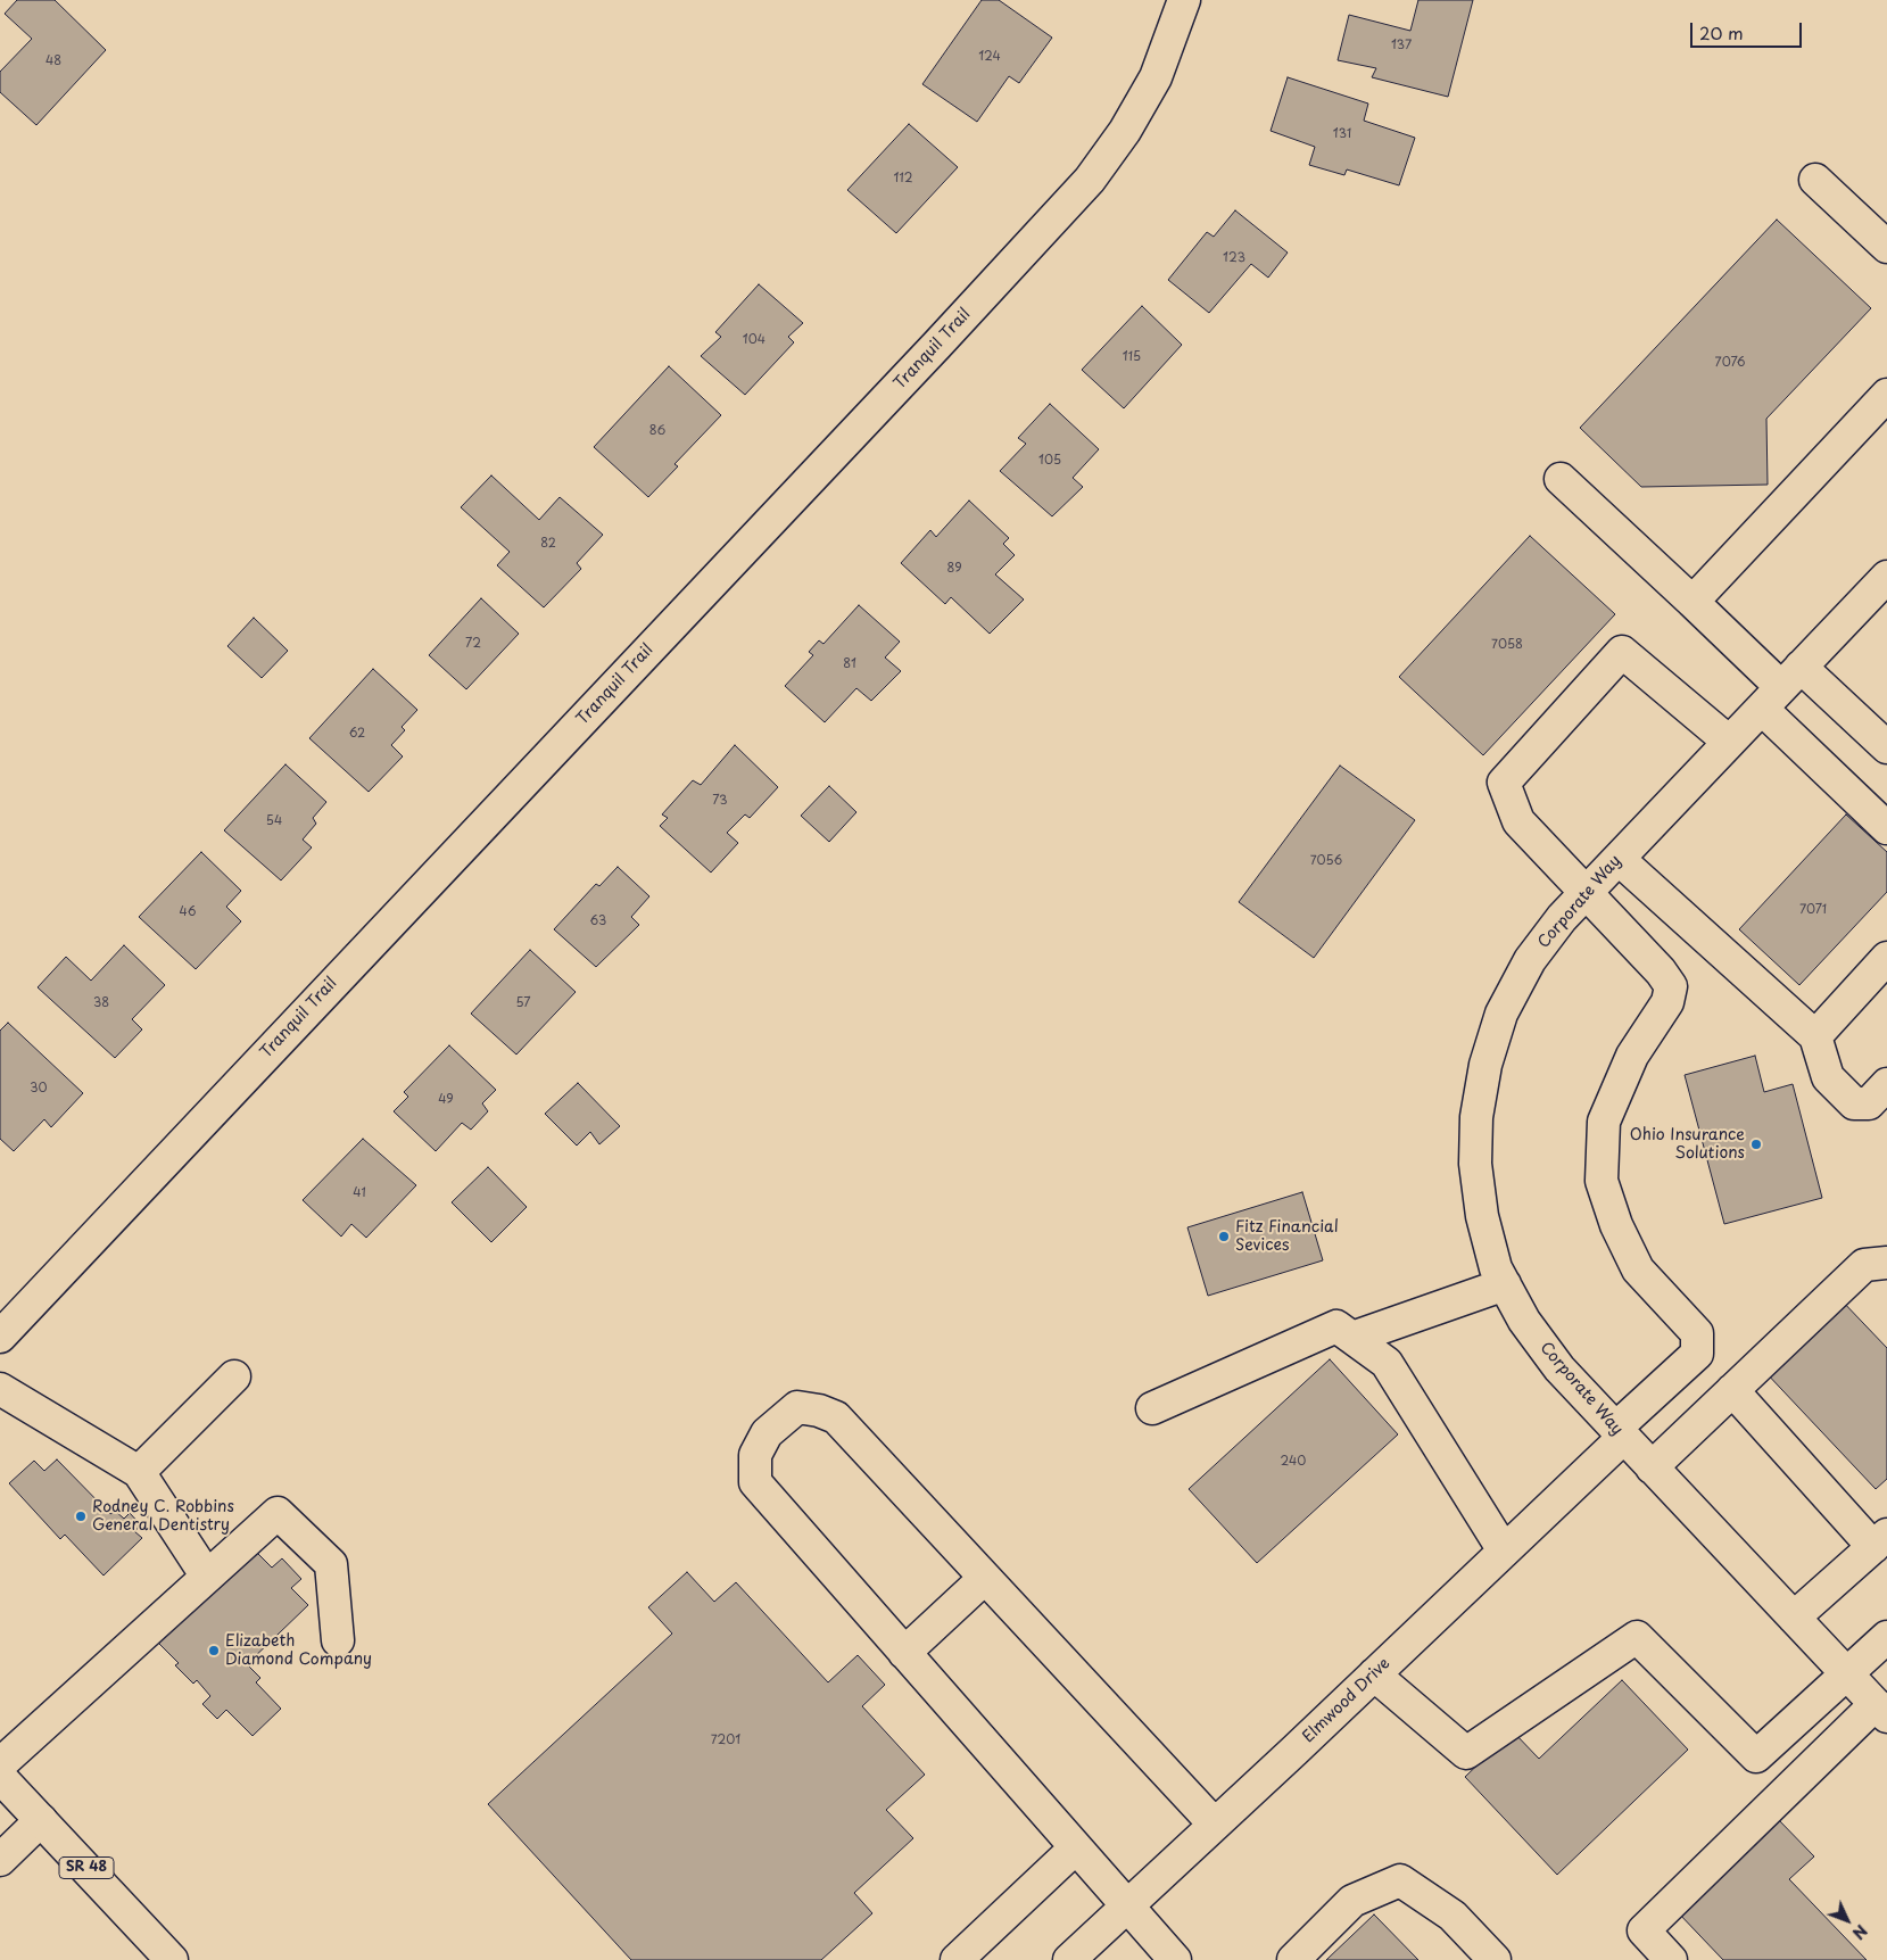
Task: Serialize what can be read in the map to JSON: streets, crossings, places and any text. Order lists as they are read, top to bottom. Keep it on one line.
{"streets":{"street":["Tranquil Trail","Corporate Way","Elmwood Drive","SR 48"]},"crossings":[["Corporate Way","Elmwood Drive"]],"places":["Ohio Insurance Solutions","Fitz Financial Sevices","Rodney C. Robbins General Dentistry","Elizabeth Diamond Company"],"house_numbers":["137","124","48","131","112","123","104","115","7076","86","105","82","89","72","7058","81","62","73","54","7056","7071","46","63","38","57","30","49","41","240","7201"],"scale_bar":"20 m","north":"bottom right"}
